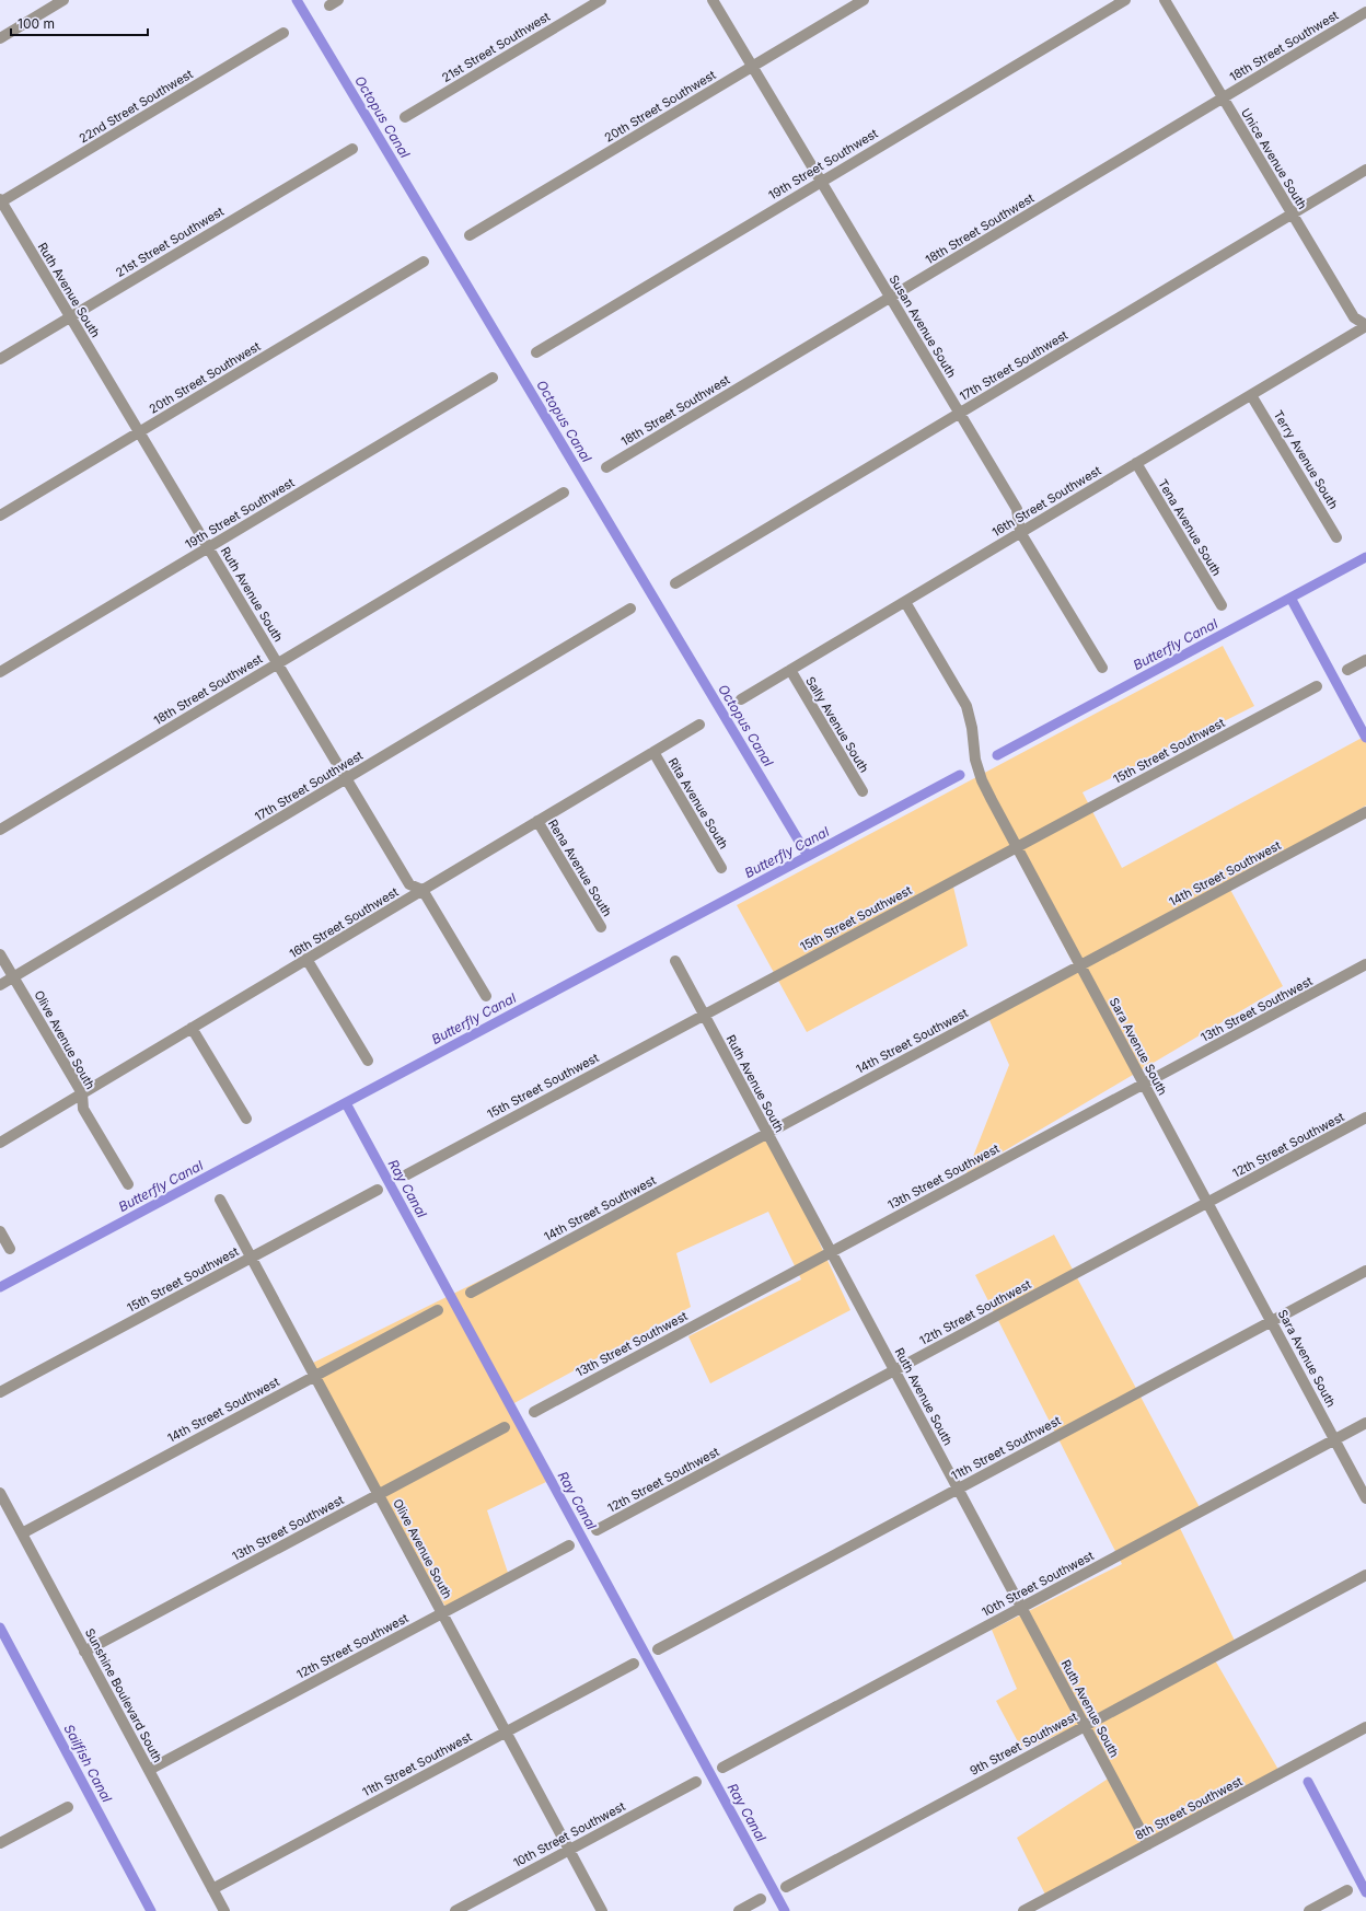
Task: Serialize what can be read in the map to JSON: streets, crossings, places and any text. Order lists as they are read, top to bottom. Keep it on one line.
{"streets":{"street":["18th Street Southwest","21st Street Southwest","22nd Street Southwest","20th Street Southwest","Unice Avenue South","19th Street Southwest","Ruth Avenue South","Susan Avenue South","17th Street Southwest","Terry Avenue South","16th Street Southwest","Tena Avenue South","Sally Avenue South","15th Street Southwest","Rita Avenue South","Rena Avenue South","14th Street Southwest","13th Street Southwest","Olive Avenue South","Sara Avenue South","12th Street Southwest","11th Street Southwest","10th Street Southwest","Sunshine Boulevard South","9th Street Southwest","8th Street Southwest"]},"crossings":[["18th Street Southwest","Unice Avenue South"],["18th Street Southwest","Ruth Avenue South"],["18th Street Southwest","Susan Avenue South"],["21st Street Southwest","Ruth Avenue South"],["22nd Street Southwest","Ruth Avenue South"],["20th Street Southwest","Ruth Avenue South"],["20th Street Southwest","Susan Avenue South"],["Unice Avenue South","17th Street Southwest"],["Unice Avenue South","16th Street Southwest"],["19th Street Southwest","Ruth Avenue South"],["19th Street Southwest","Susan Avenue South"],["Ruth Avenue South","17th Street Southwest"],["Ruth Avenue South","16th Street Southwest"],["Ruth Avenue South","15th Street Southwest"],["Ruth Avenue South","14th Street Southwest"],["Ruth Avenue South","13th Street Southwest"],["Ruth Avenue South","12th Street Southwest"],["Ruth Avenue South","11th Street Southwest"],["Ruth Avenue South","10th Street Southwest"],["Ruth Avenue South","9th Street Southwest"],["Ruth Avenue South","8th Street Southwest"],["Susan Avenue South","17th Street Southwest"],["Susan Avenue South","16th Street Southwest"],["17th Street Southwest","Olive Avenue South"],["Terry Avenue South","16th Street Southwest"],["16th Street Southwest","Tena Avenue South"],["16th Street Southwest","Sally Avenue South"],["16th Street Southwest","Rita Avenue South"],["16th Street Southwest","Rena Avenue South"],["16th Street Southwest","Olive Avenue South"],["16th Street Southwest","Sara Avenue South"],["15th Street Southwest","Olive Avenue South"],["15th Street Southwest","Sara Avenue South"],["14th Street Southwest","Olive Avenue South"],["14th Street Southwest","Sara Avenue South"],["14th Street Southwest","Sunshine Boulevard South"],["13th Street Southwest","Olive Avenue South"],["13th Street Southwest","Sara Avenue South"],["13th Street Southwest","Sunshine Boulevard South"],["Olive Avenue South","12th Street Southwest"],["Olive Avenue South","11th Street Southwest"],["Olive Avenue South","10th Street Southwest"],["Sara Avenue South","12th Street Southwest"],["Sara Avenue South","11th Street Southwest"],["Sara Avenue South","10th Street Southwest"],["12th Street Southwest","Sunshine Boulevard South"],["11th Street Southwest","Sunshine Boulevard South"]],"water":["Octopus Canal","Butterfly Canal","Ray Canal","Sailfish Canal"],"scale_bar":"100 m"}
